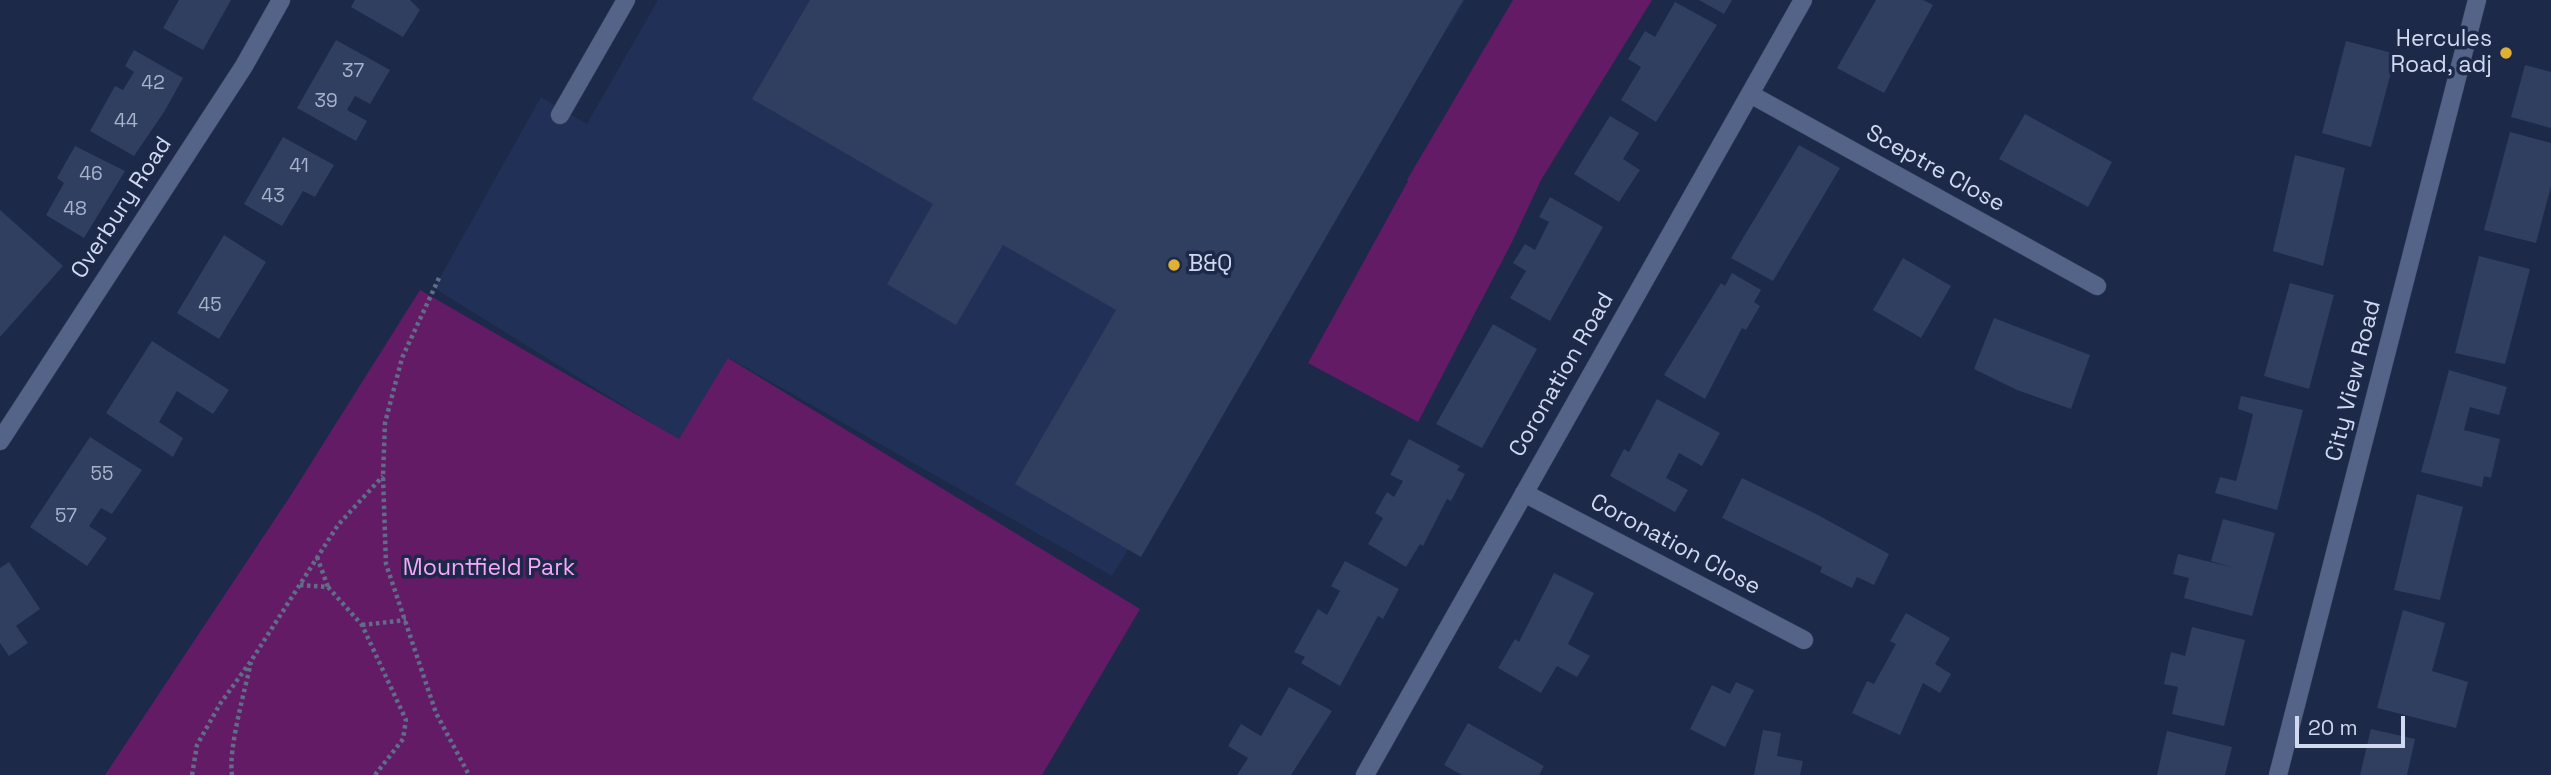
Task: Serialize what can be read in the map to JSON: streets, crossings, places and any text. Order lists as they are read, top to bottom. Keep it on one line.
{"streets":{"street":["Sceptre Close","Overbury Road","Coronation Road","City View Road","Coronation Close"]},"crossings":[["Sceptre Close","Coronation Road"],["Coronation Road","Coronation Close"]],"parks":["Mountfield Park"],"places":["Hercules Road, adj","B&Q"],"house_numbers":["37","42","39","44","41","46","43","48","45","55","57"],"scale_bar":"20 m"}
